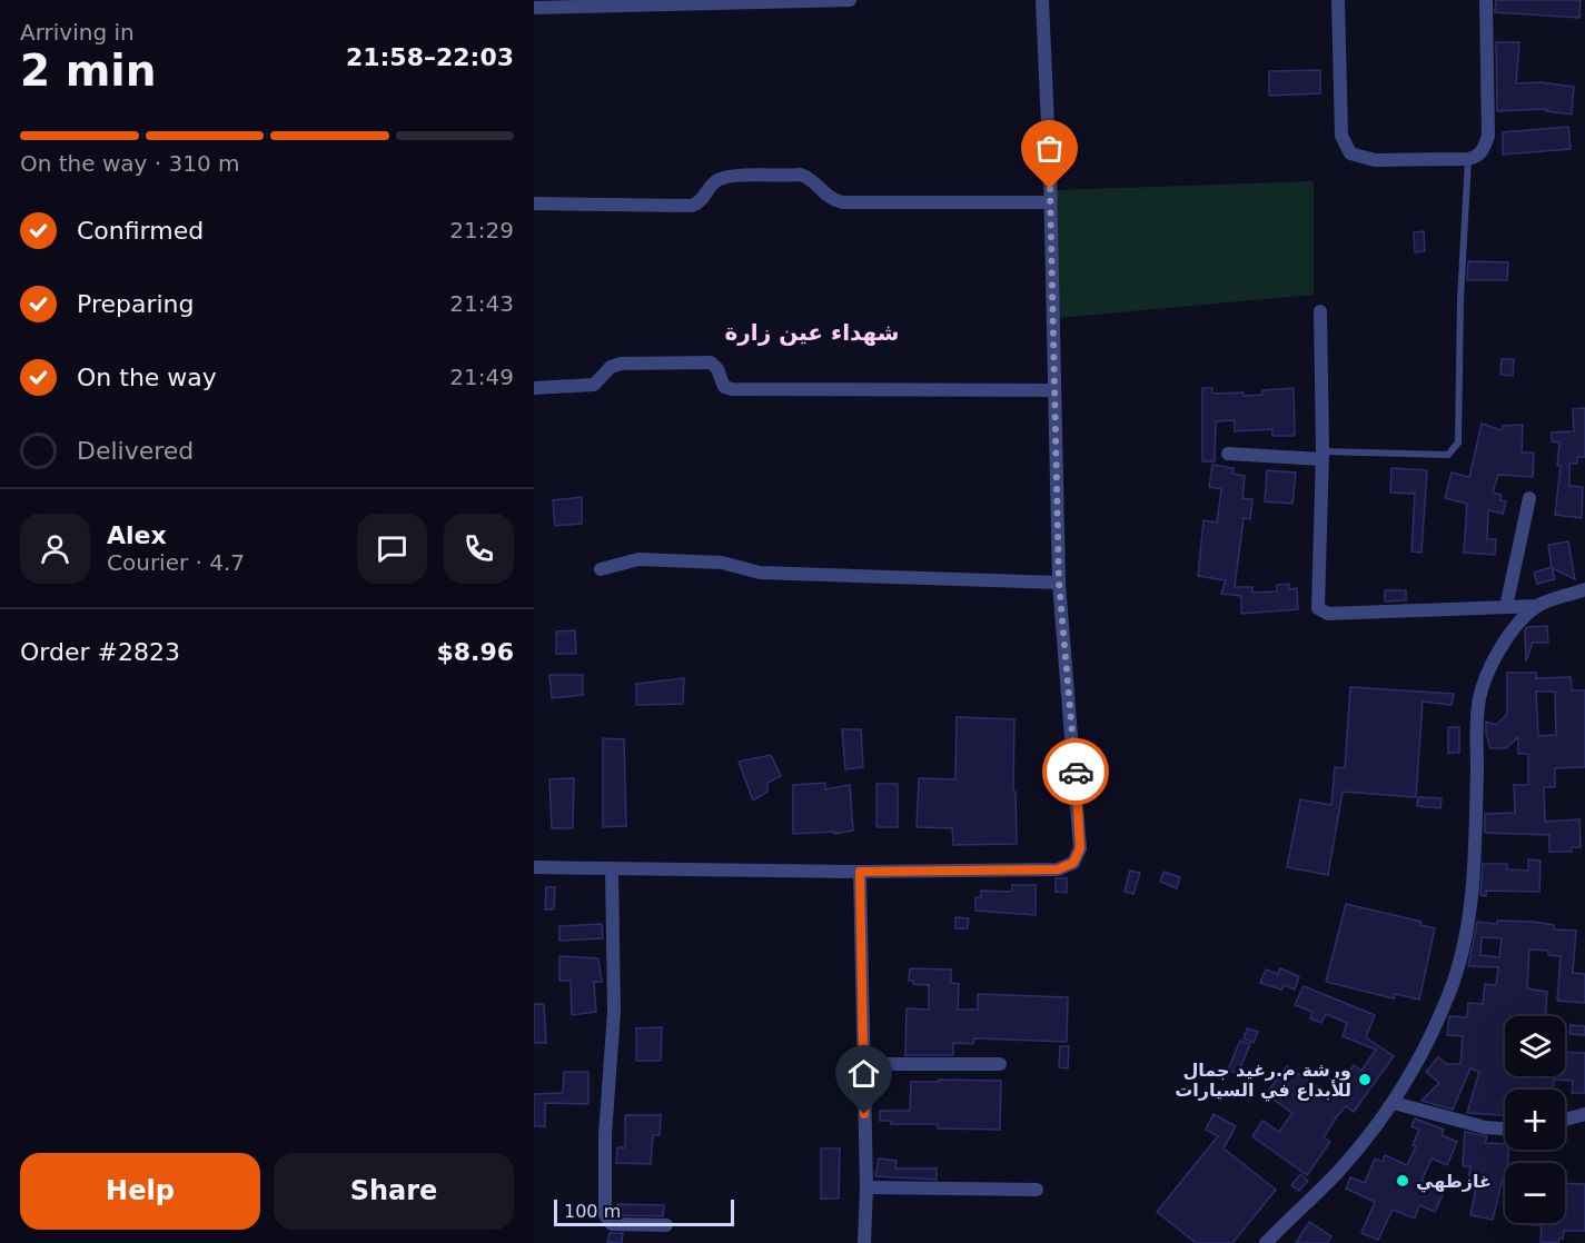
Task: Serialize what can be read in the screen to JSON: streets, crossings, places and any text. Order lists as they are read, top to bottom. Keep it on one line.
{"districts":["شهداء عين زارة"],"places":["ورشة م.رغيد جمال للأبداع في السيارات","غازطهي"],"scale_bar":"100 m","page":{"heading":["2 min","Arriving in","21:58–22:03"],"panel":["Alex","Courier · 4.7","Order #2823","$8.96"],"bar":"On the way · 310 m","list":[["Confirmed","21:29"],["Preparing","21:43"],["On the way","21:49"],"Delivered"],"map_buttons":["+","−"],"buttons":["Help","Share"],"scale":"100 m"}}
